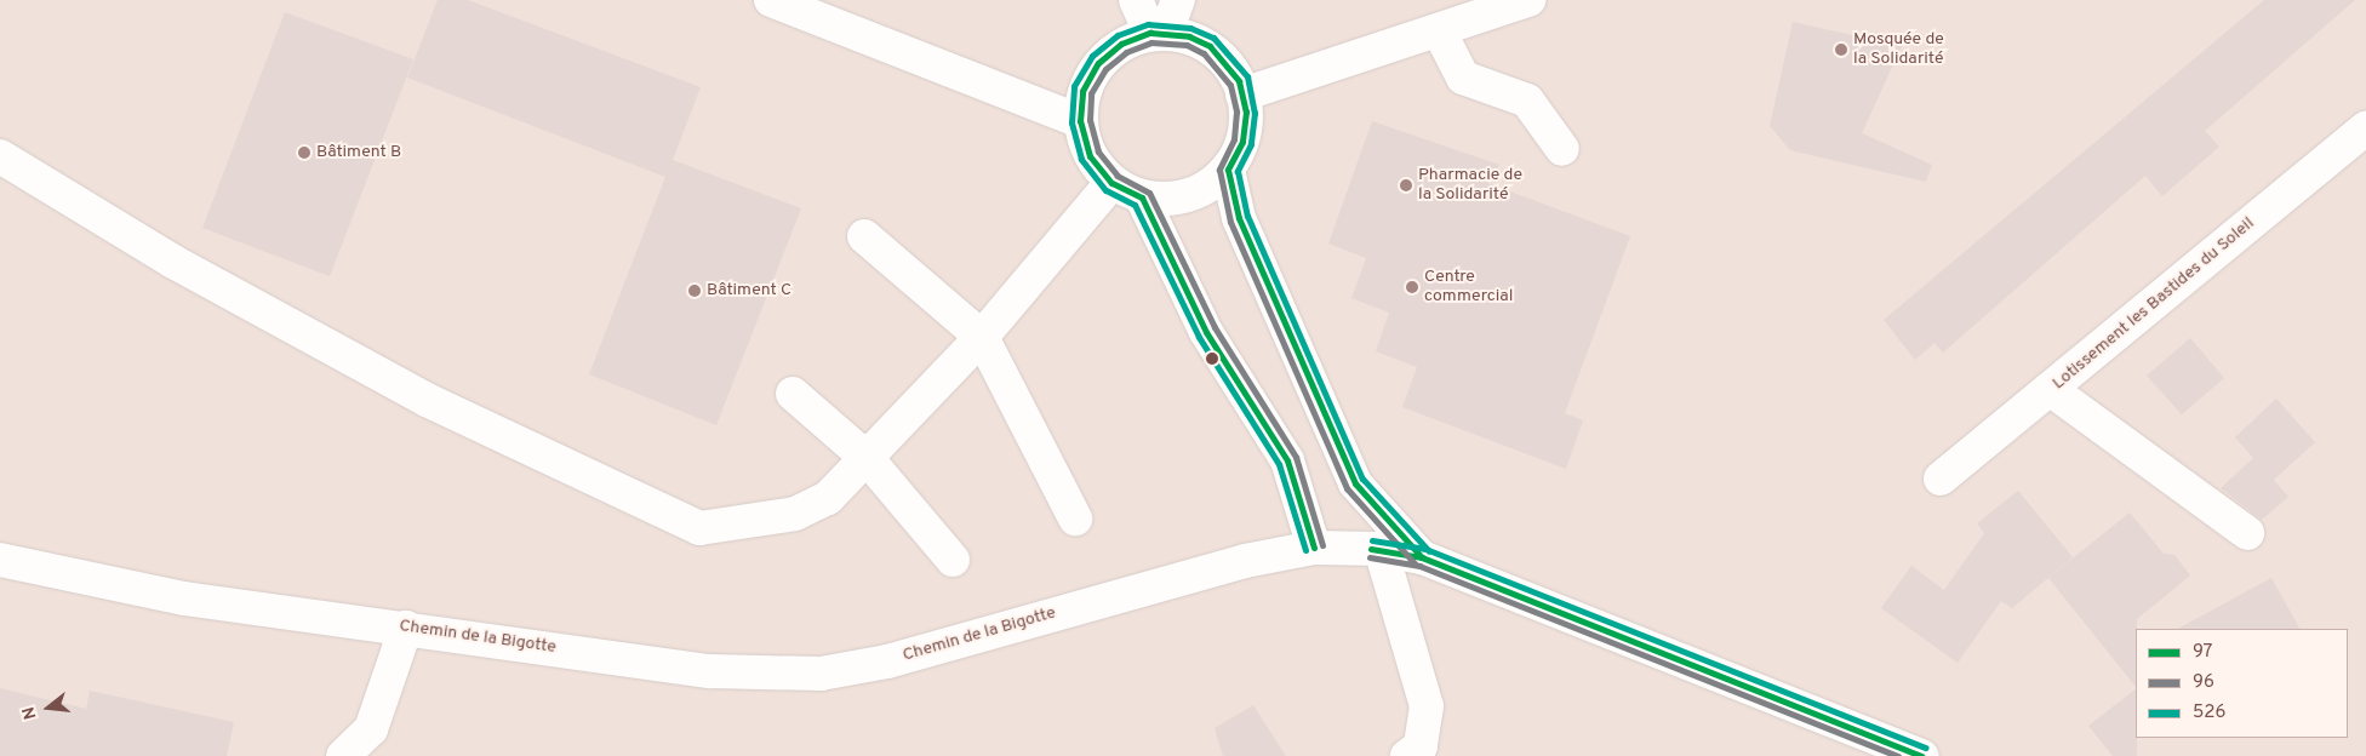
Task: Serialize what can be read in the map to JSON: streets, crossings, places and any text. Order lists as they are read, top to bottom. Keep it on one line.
{"streets":{"street":["Lotissement les Bastides du Soleil","Chemin de la Bigotte"]},"places":["Mosquée de la Solidarité","Bâtiment B","Pharmacie de la Solidarité","Centre commercial","Bâtiment C"],"lines":["transit line 526","transit line 97","transit line 96"],"legend":["97","96","526"],"north":"left"}
